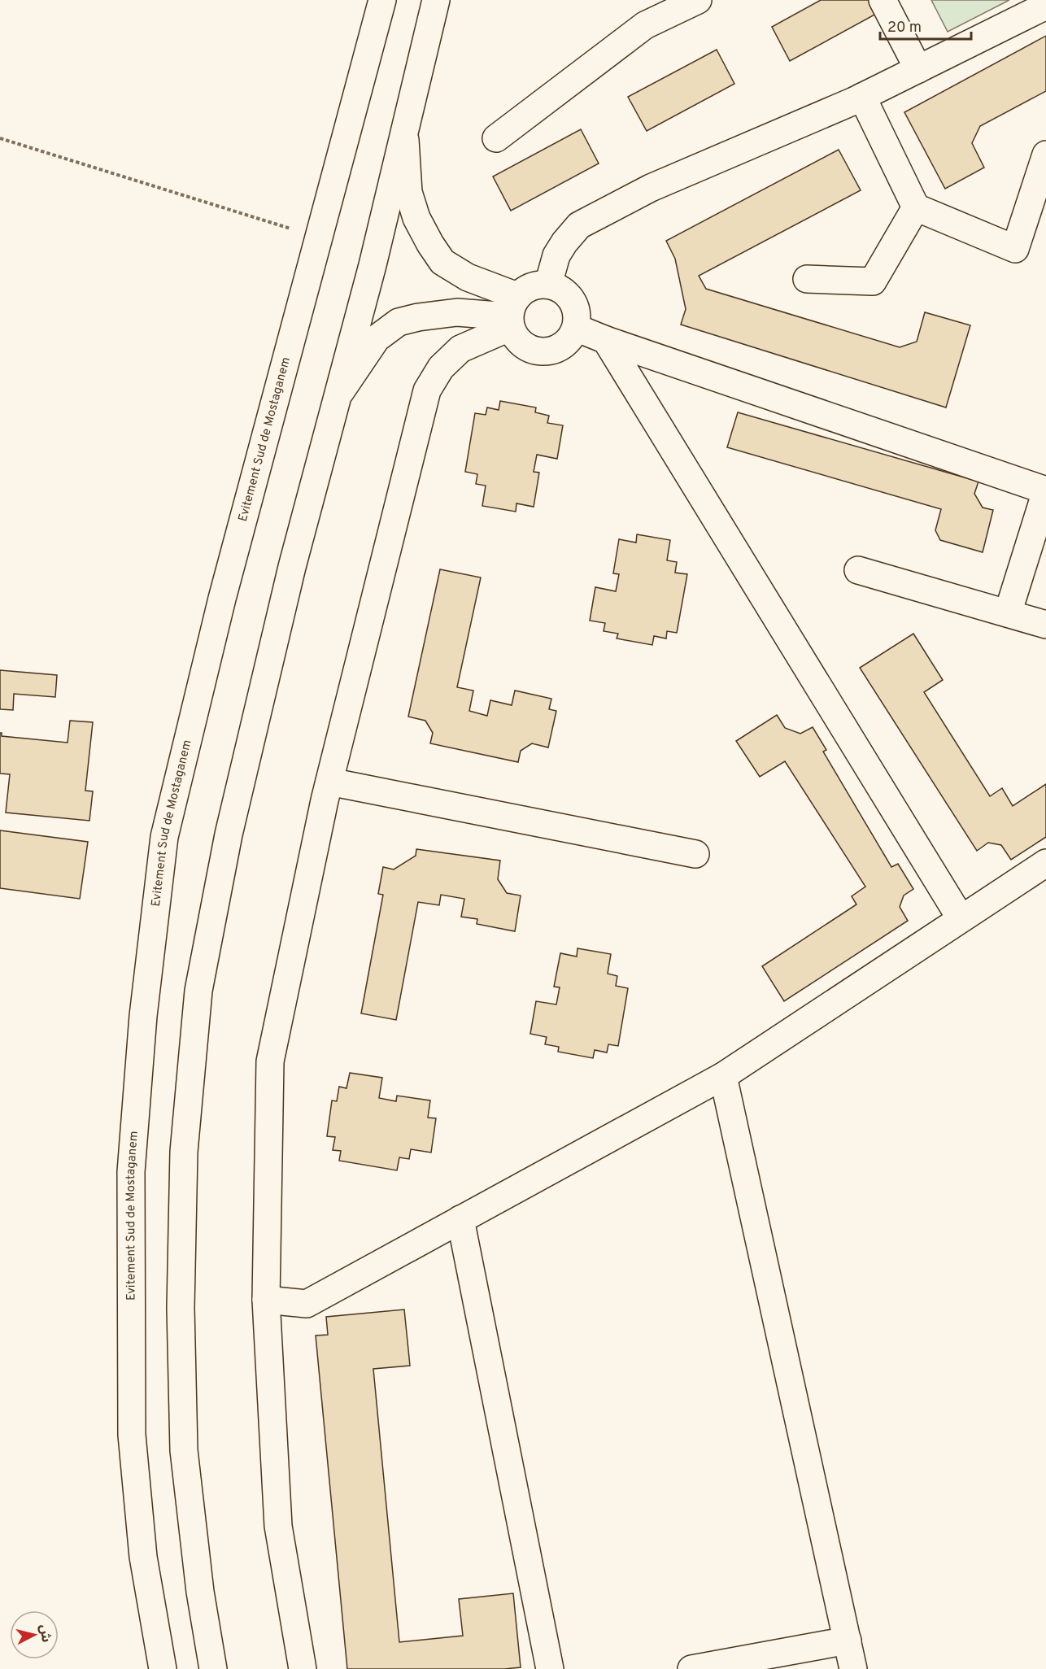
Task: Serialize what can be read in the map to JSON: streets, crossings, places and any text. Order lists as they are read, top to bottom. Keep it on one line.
{"streets":{"main road":["Evitement Sud de Mostaganem"]},"scale_bar":"20 m","north":"right"}
